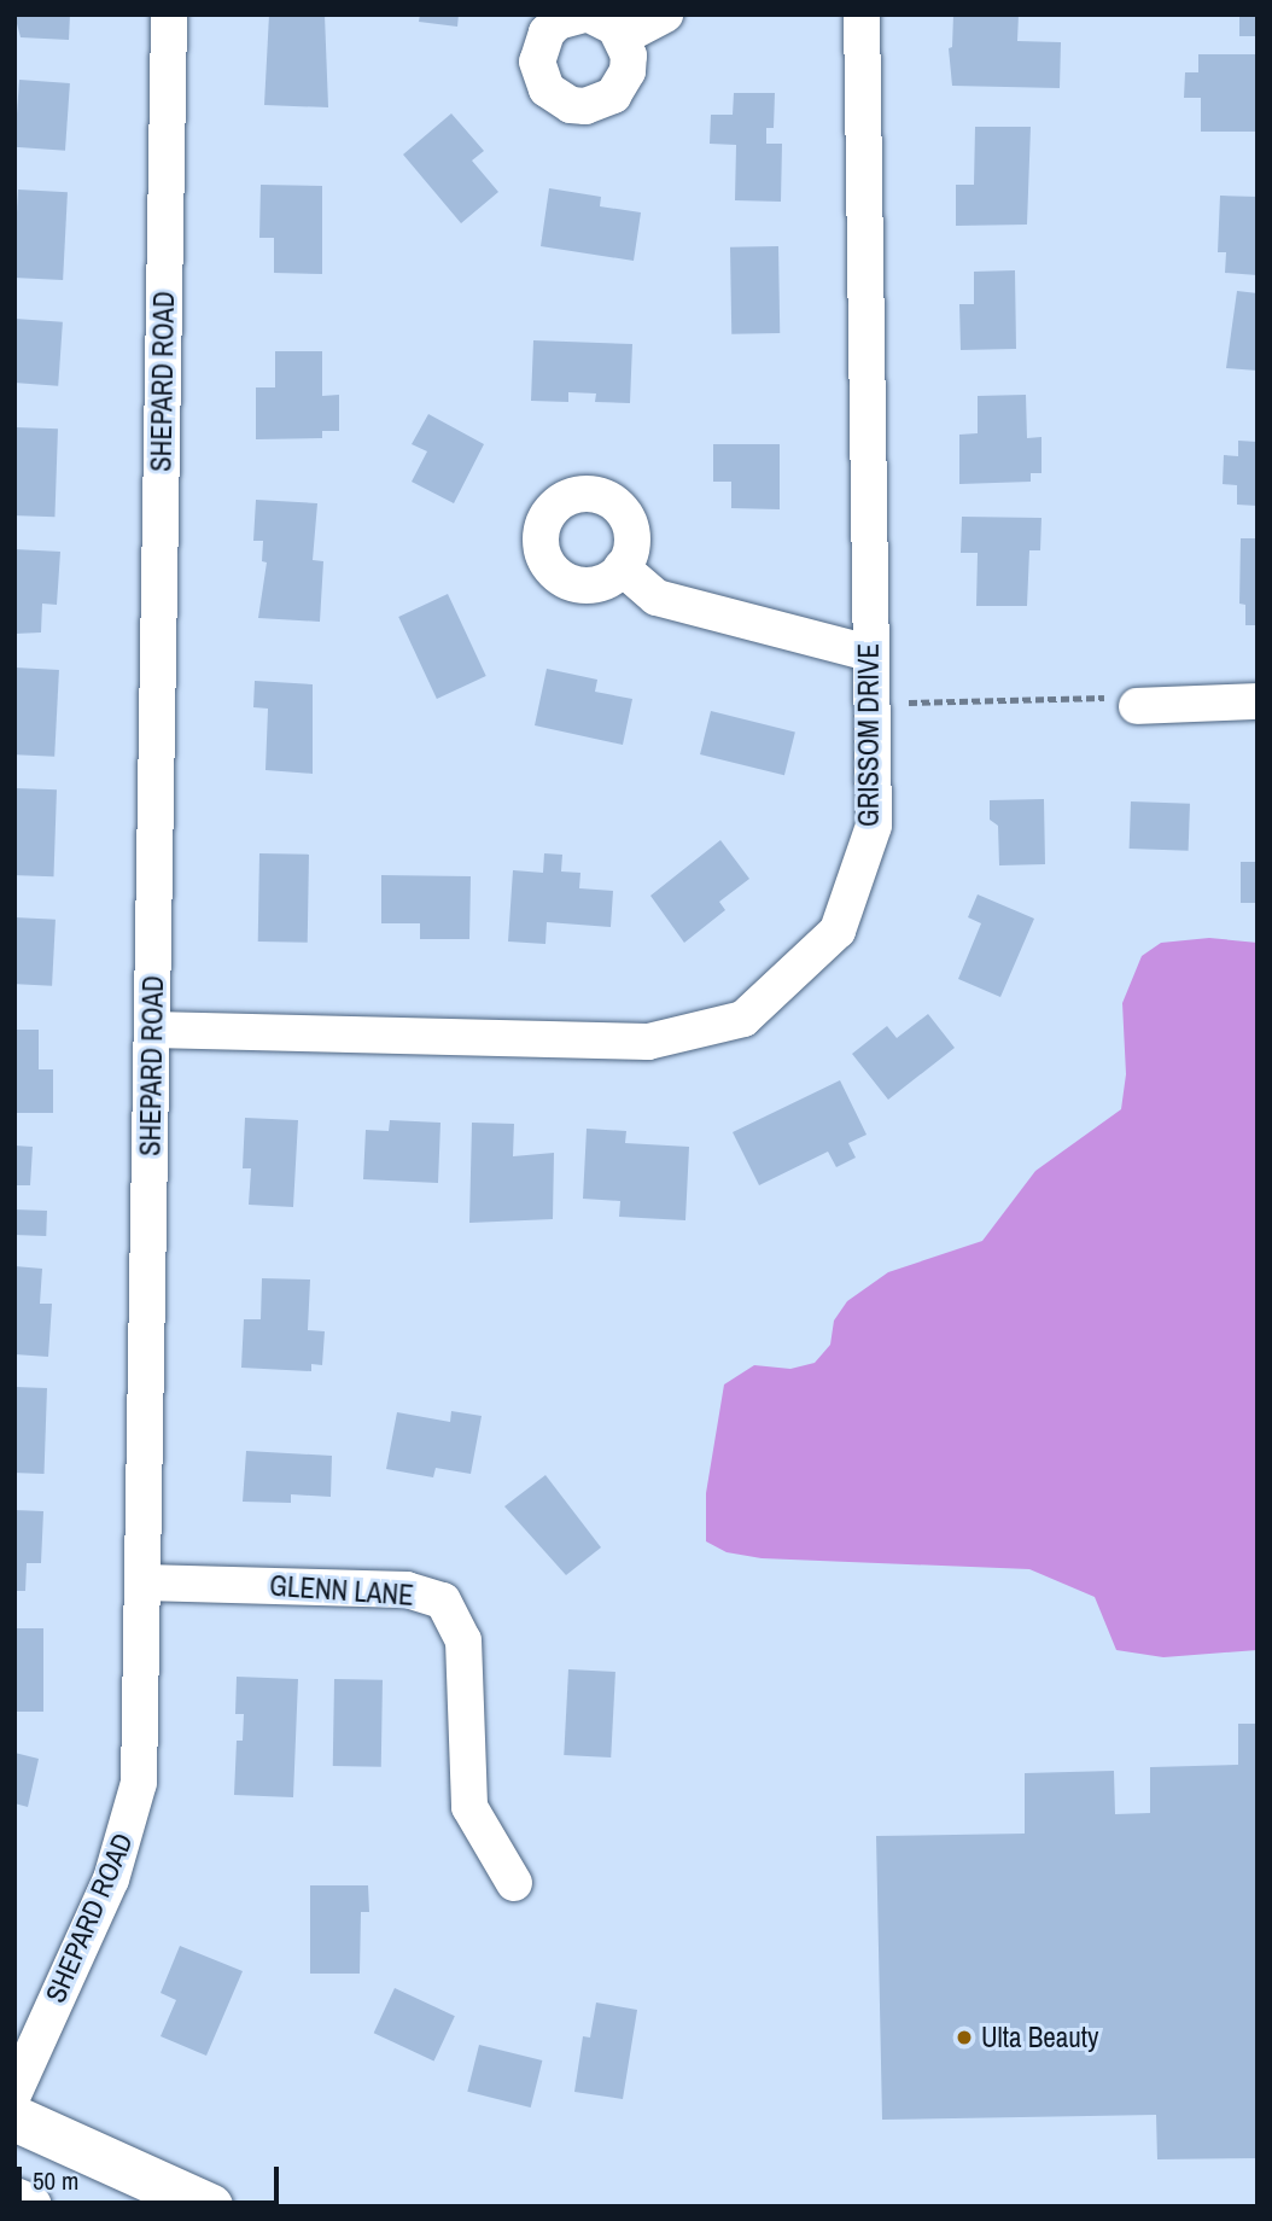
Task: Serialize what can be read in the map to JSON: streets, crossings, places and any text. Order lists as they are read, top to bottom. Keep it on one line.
{"streets":{"street":["SHEPARD ROAD","GRISSOM DRIVE","GLENN LANE"]},"crossings":[["SHEPARD ROAD","GRISSOM DRIVE"],["SHEPARD ROAD","GLENN LANE"]],"places":["Ulta Beauty"],"scale_bar":"50 m"}
